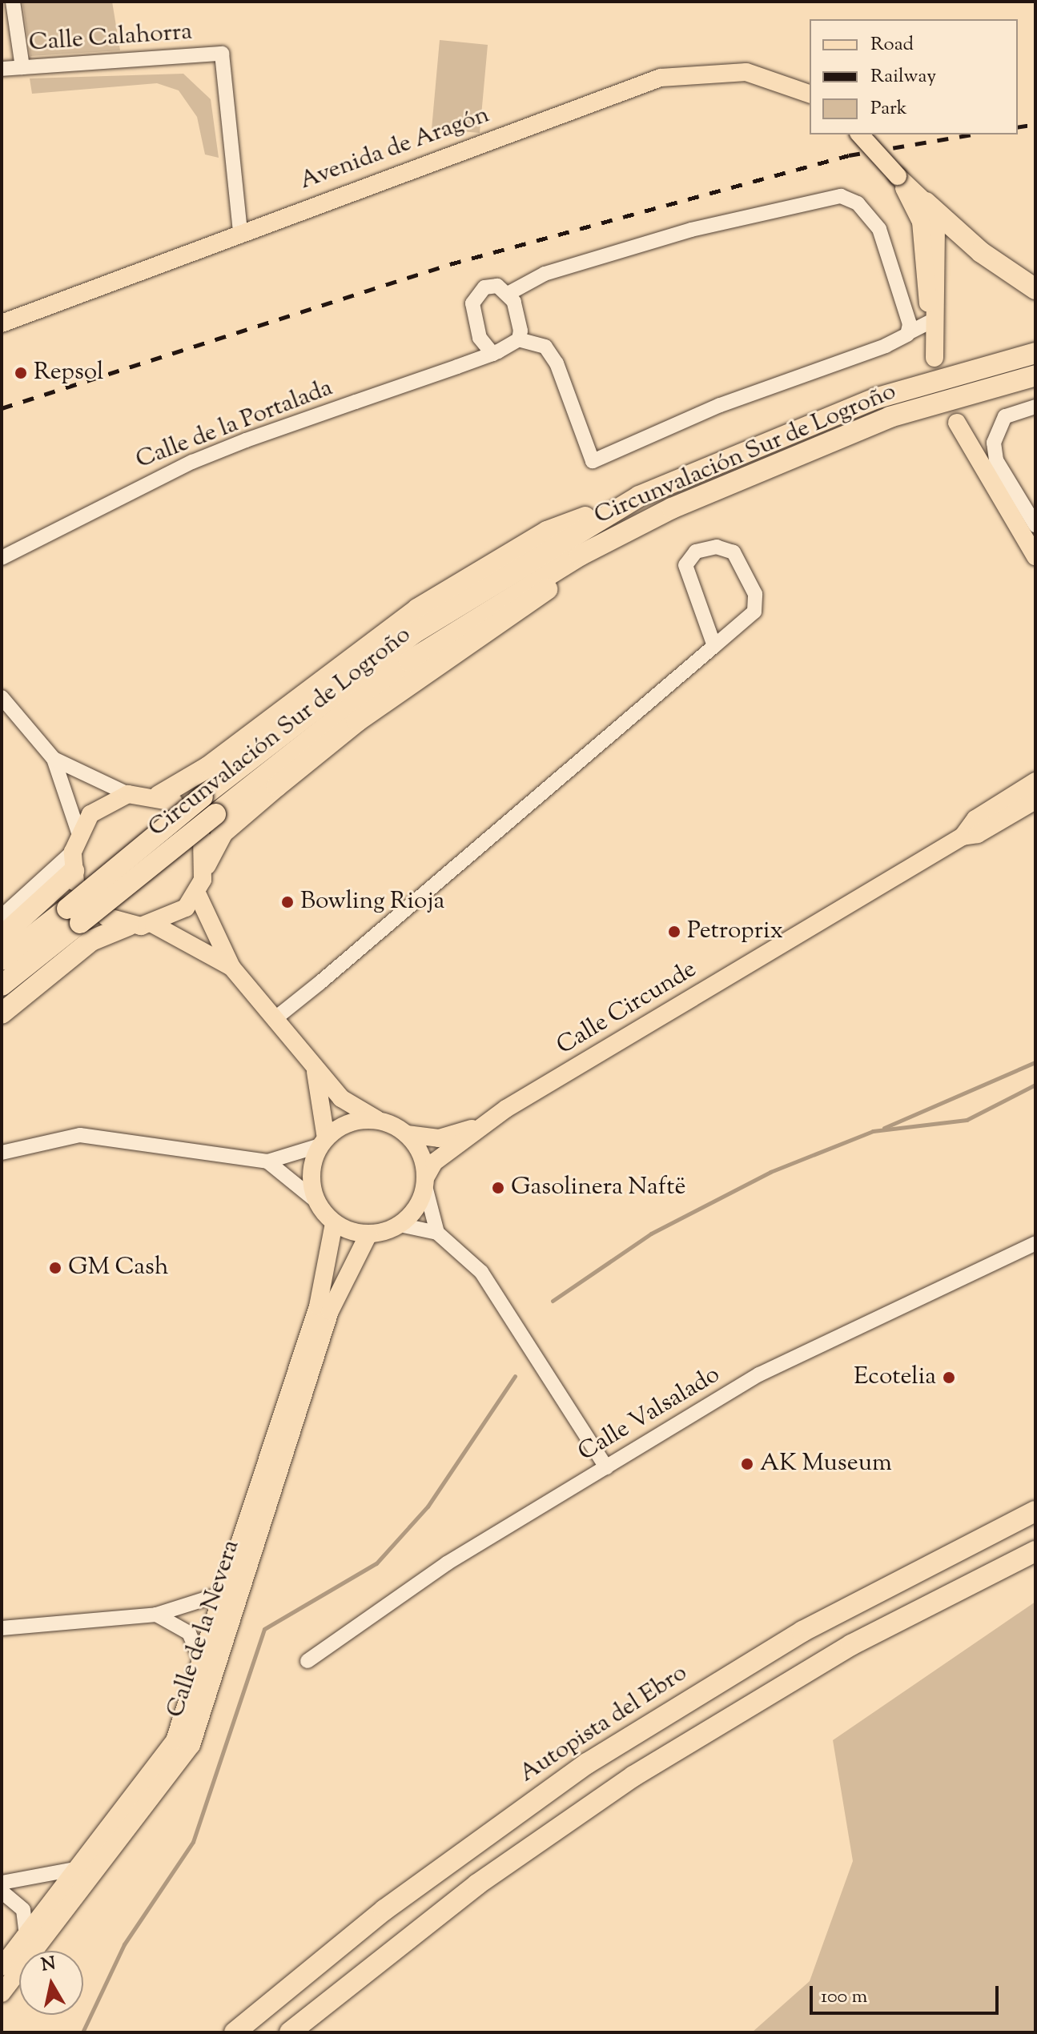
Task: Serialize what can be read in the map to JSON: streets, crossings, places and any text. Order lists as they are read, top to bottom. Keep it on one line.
{"streets":{"highway":["Circunvalación Sur de Logroño","Autopista del Ebro"],"main road":["Avenida de Aragón","Calle Circunde","Calle de la Nevera"],"street":["Calle Calahorra","Calle de la Portalada","Calle Valsalado"]},"crossings":[["Calle Calahorra","Avenida de Aragón"],["Calle Circunde","Calle de la Nevera"]],"places":["Repsol","Bowling Rioja","Petroprix","Gasolinera Naftë","GM Cash","Ecotelia","AK Museum"],"legend":["Road","Railway","Park"],"scale_bar":"100 m","north":"top"}
